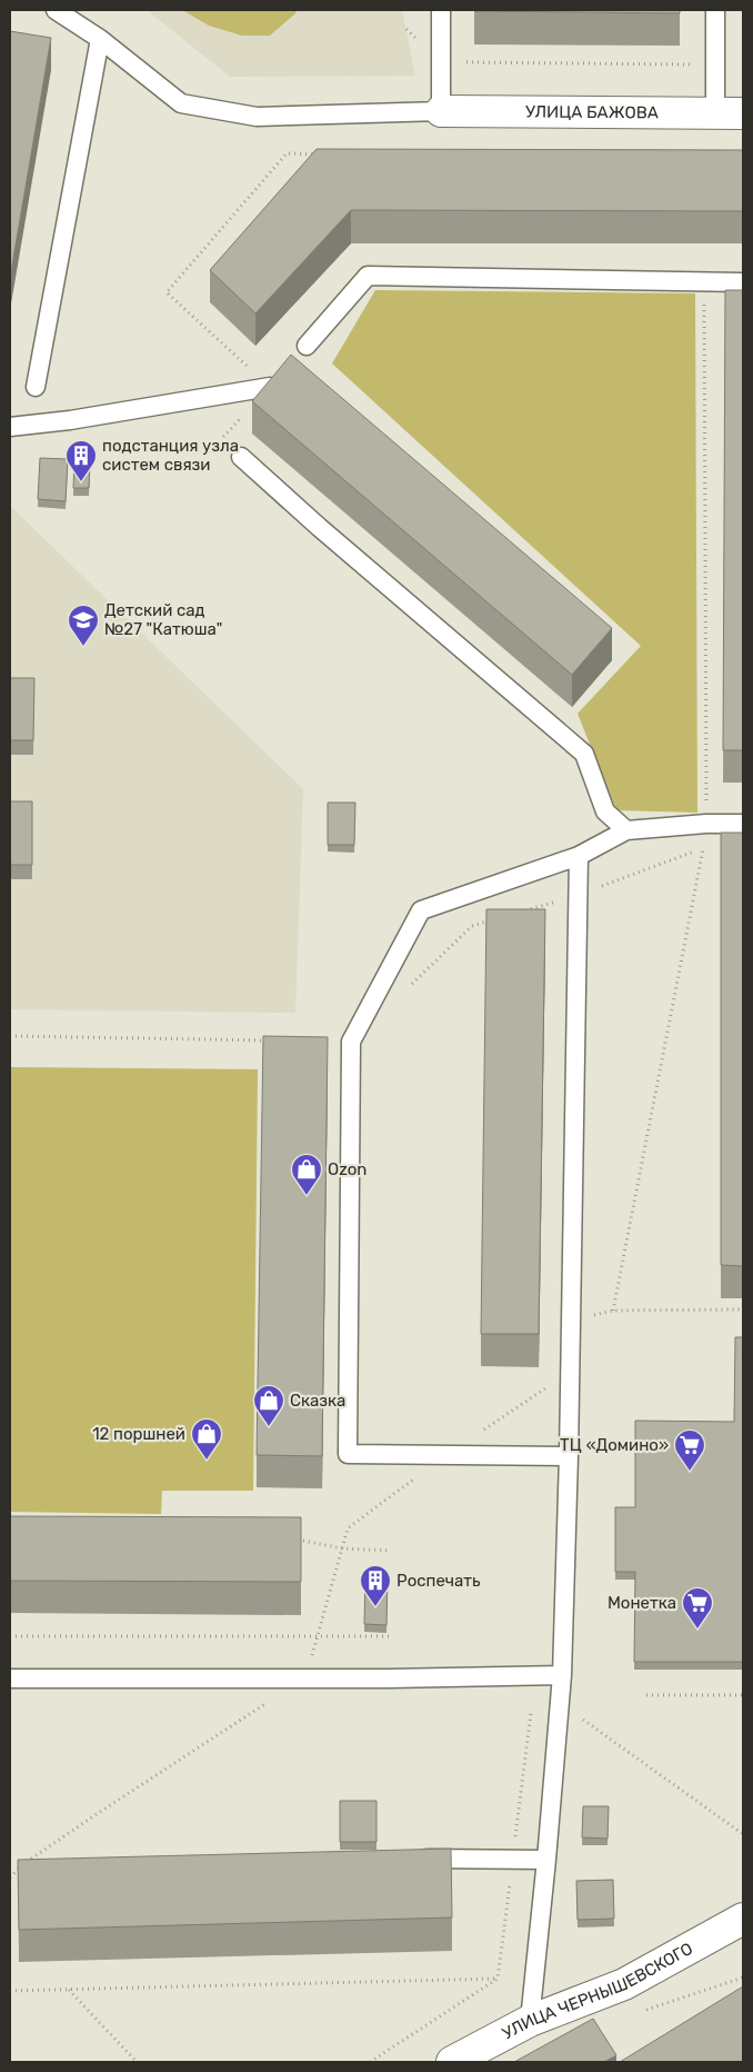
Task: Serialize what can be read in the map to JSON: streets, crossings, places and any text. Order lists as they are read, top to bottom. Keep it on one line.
{"streets":{"street":["УЛИЦА БАЖОВА","УЛИЦА ЧЕРНЫШЕВСКОГО"]},"places":{"building":["подстанция узла систем связи","Роспечать"],"school or university":["Детский сад №27 \"Катюша\""],"shop":["Ozon","Сказка","12 поршней"],"supermarket":["ТЦ «Домино»","Монетка"]}}
